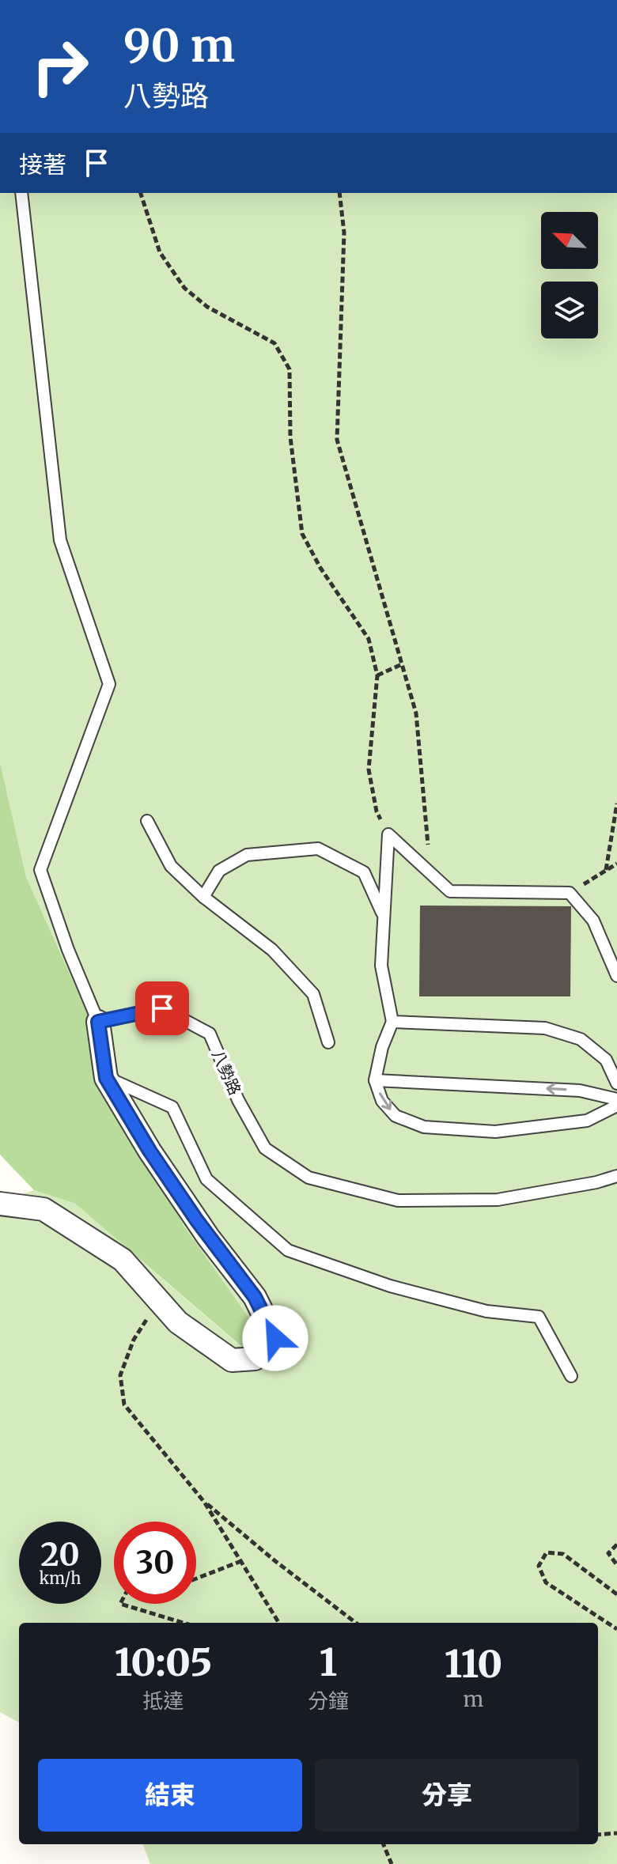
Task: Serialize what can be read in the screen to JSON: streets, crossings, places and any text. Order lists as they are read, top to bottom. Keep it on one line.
{"streets":{"lane":["八勢路"]},"north":"top left","page":{"turn":["90 m","八勢路"],"then":"接著","speed":"20 km/h","limit":"30","eta":["10:05","抵達","1","分鐘","110","m"],"buttons":["結束","分享"]}}
